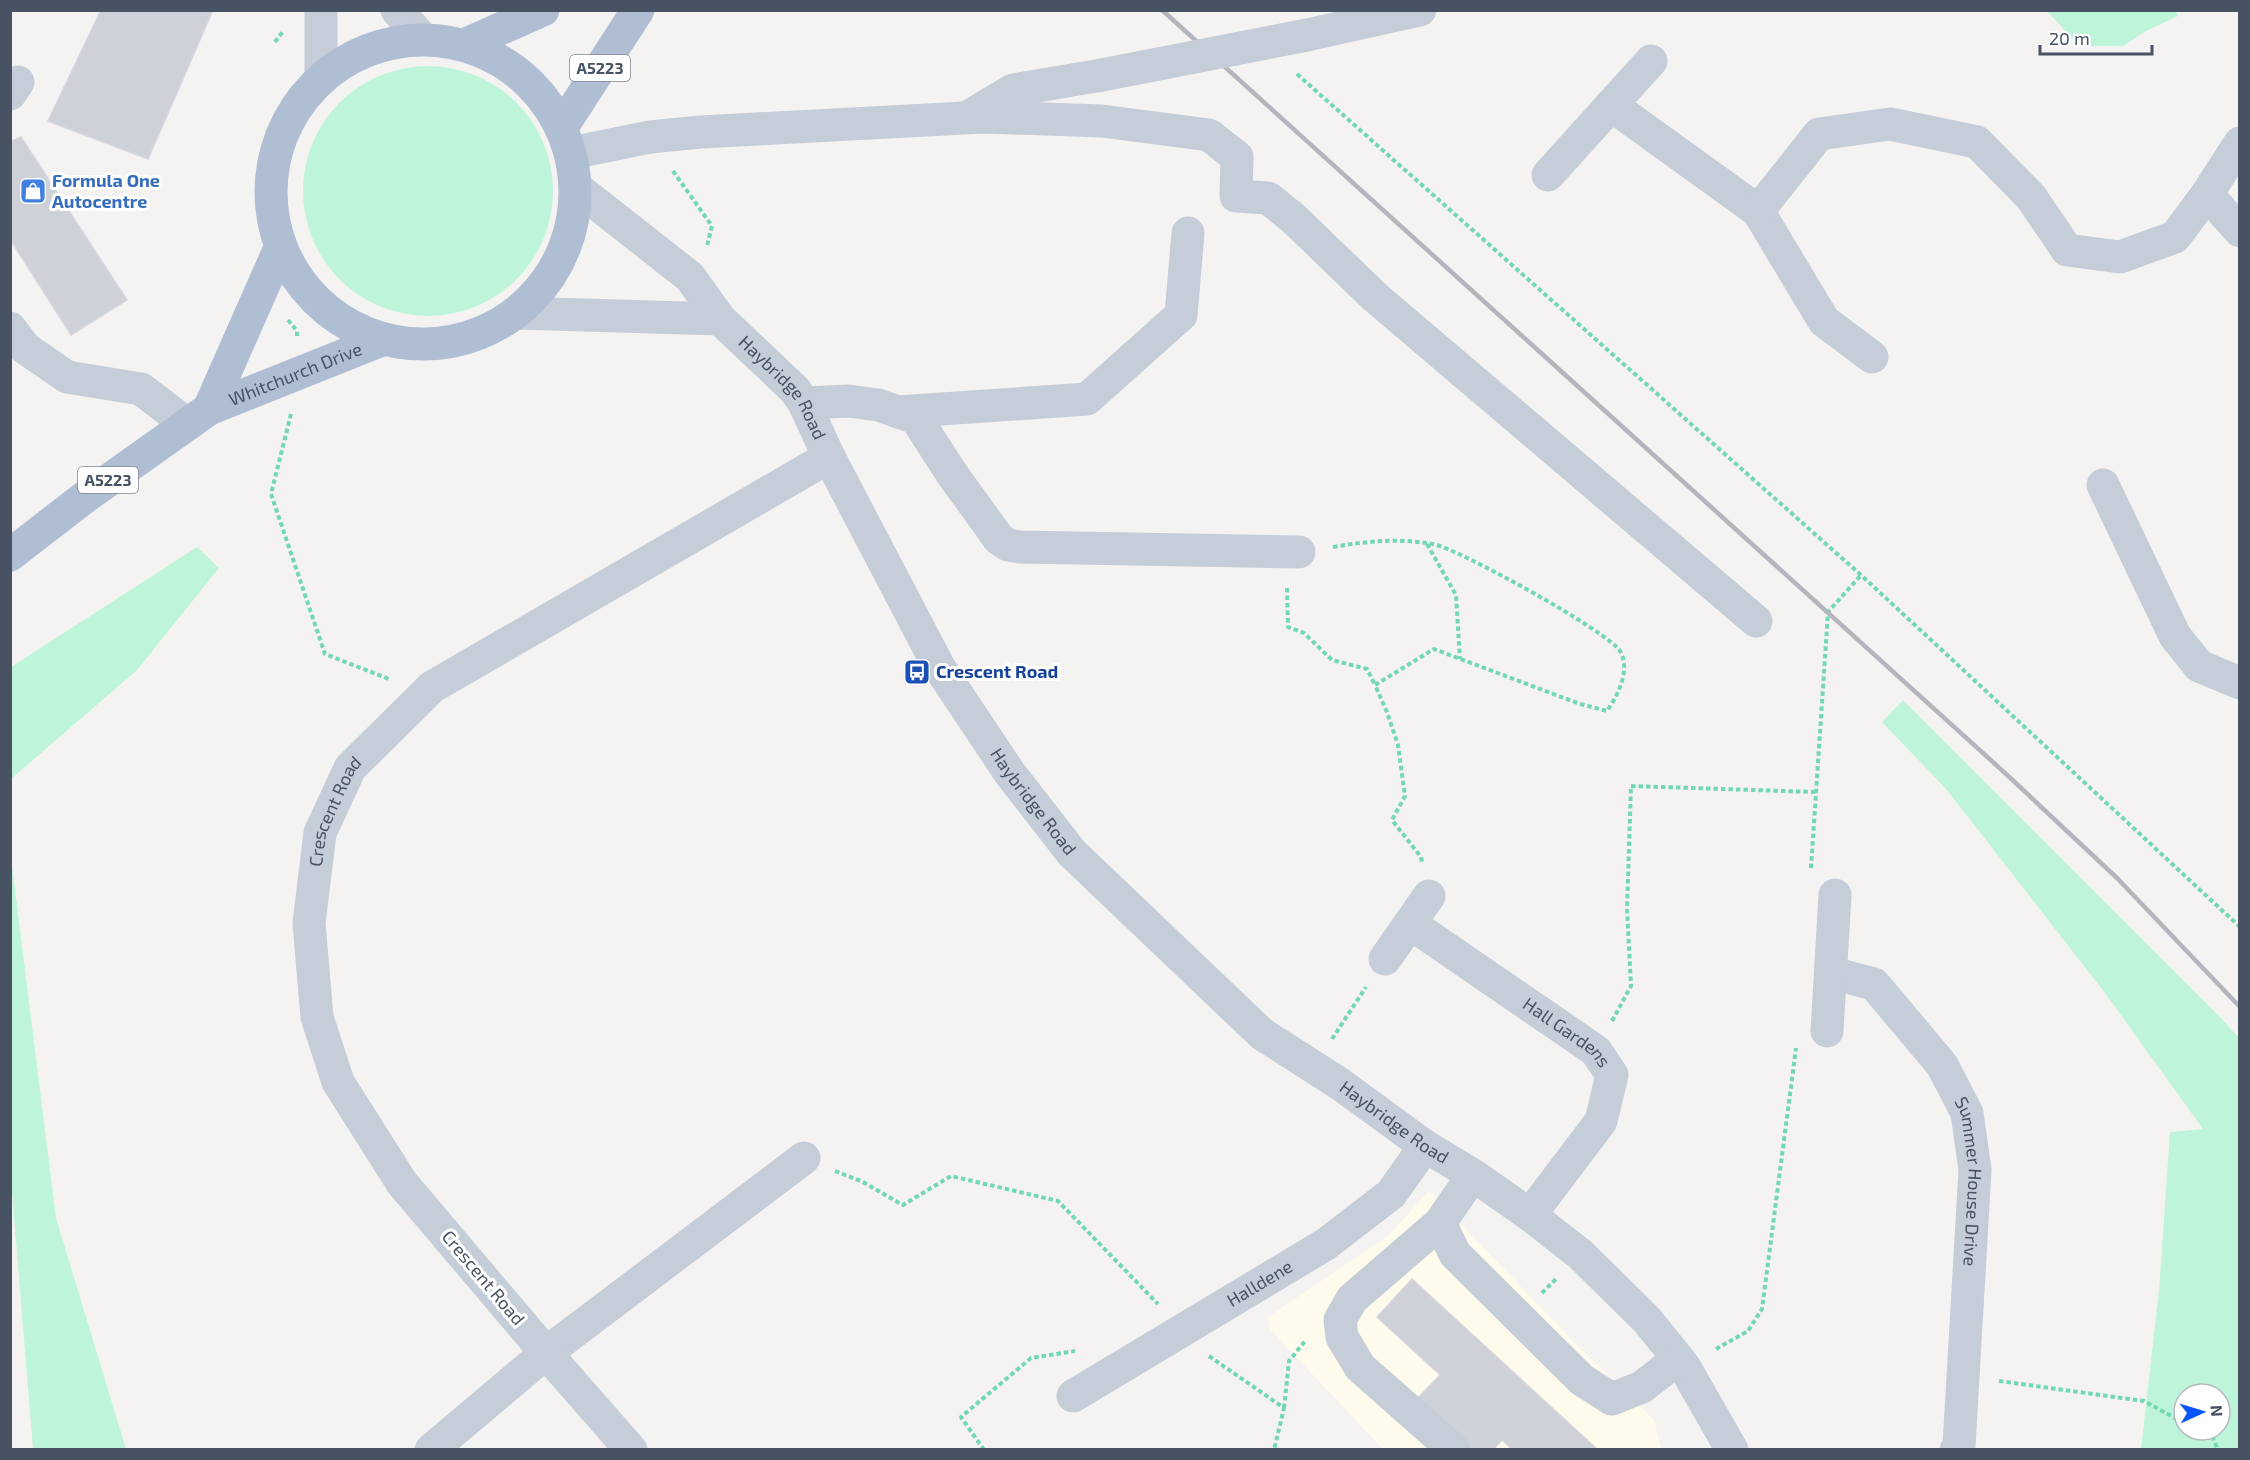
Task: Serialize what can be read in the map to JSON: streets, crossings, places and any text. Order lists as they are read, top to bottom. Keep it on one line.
{"streets":{"main road":["A5223","Whitchurch Drive"],"street":["Haybridge Road","Crescent Road","Hall Gardens","Summer House Drive","Halldene"]},"crossings":[["Haybridge Road","Crescent Road"],["Haybridge Road","Hall Gardens"],["Haybridge Road","Halldene"]],"places":{"shop":["Formula One Autocentre"],"bus stop":["Crescent Road"]},"scale_bar":"20 m","north":"right"}
